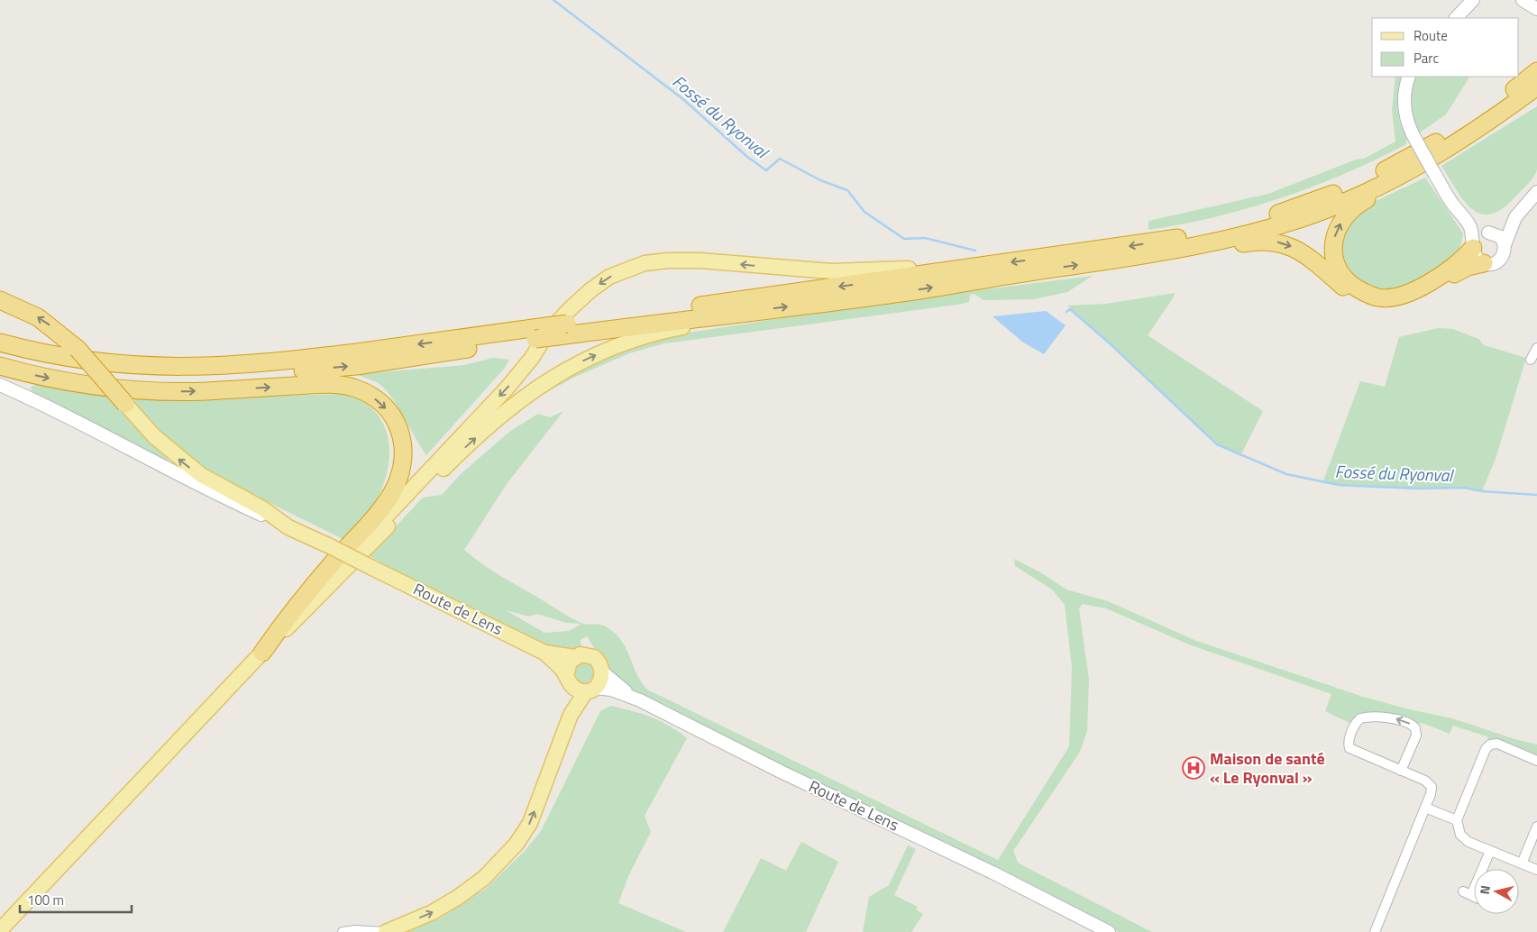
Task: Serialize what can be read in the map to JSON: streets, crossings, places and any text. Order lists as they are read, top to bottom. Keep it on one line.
{"streets":{"main road":["Route de Lens"]},"water":["Fossé du Ryonval"],"places":{"hospital":["Maison de santé « Le Ryonval »"]},"legend":["Route","Parc"],"scale_bar":"100 m","north":"left"}
